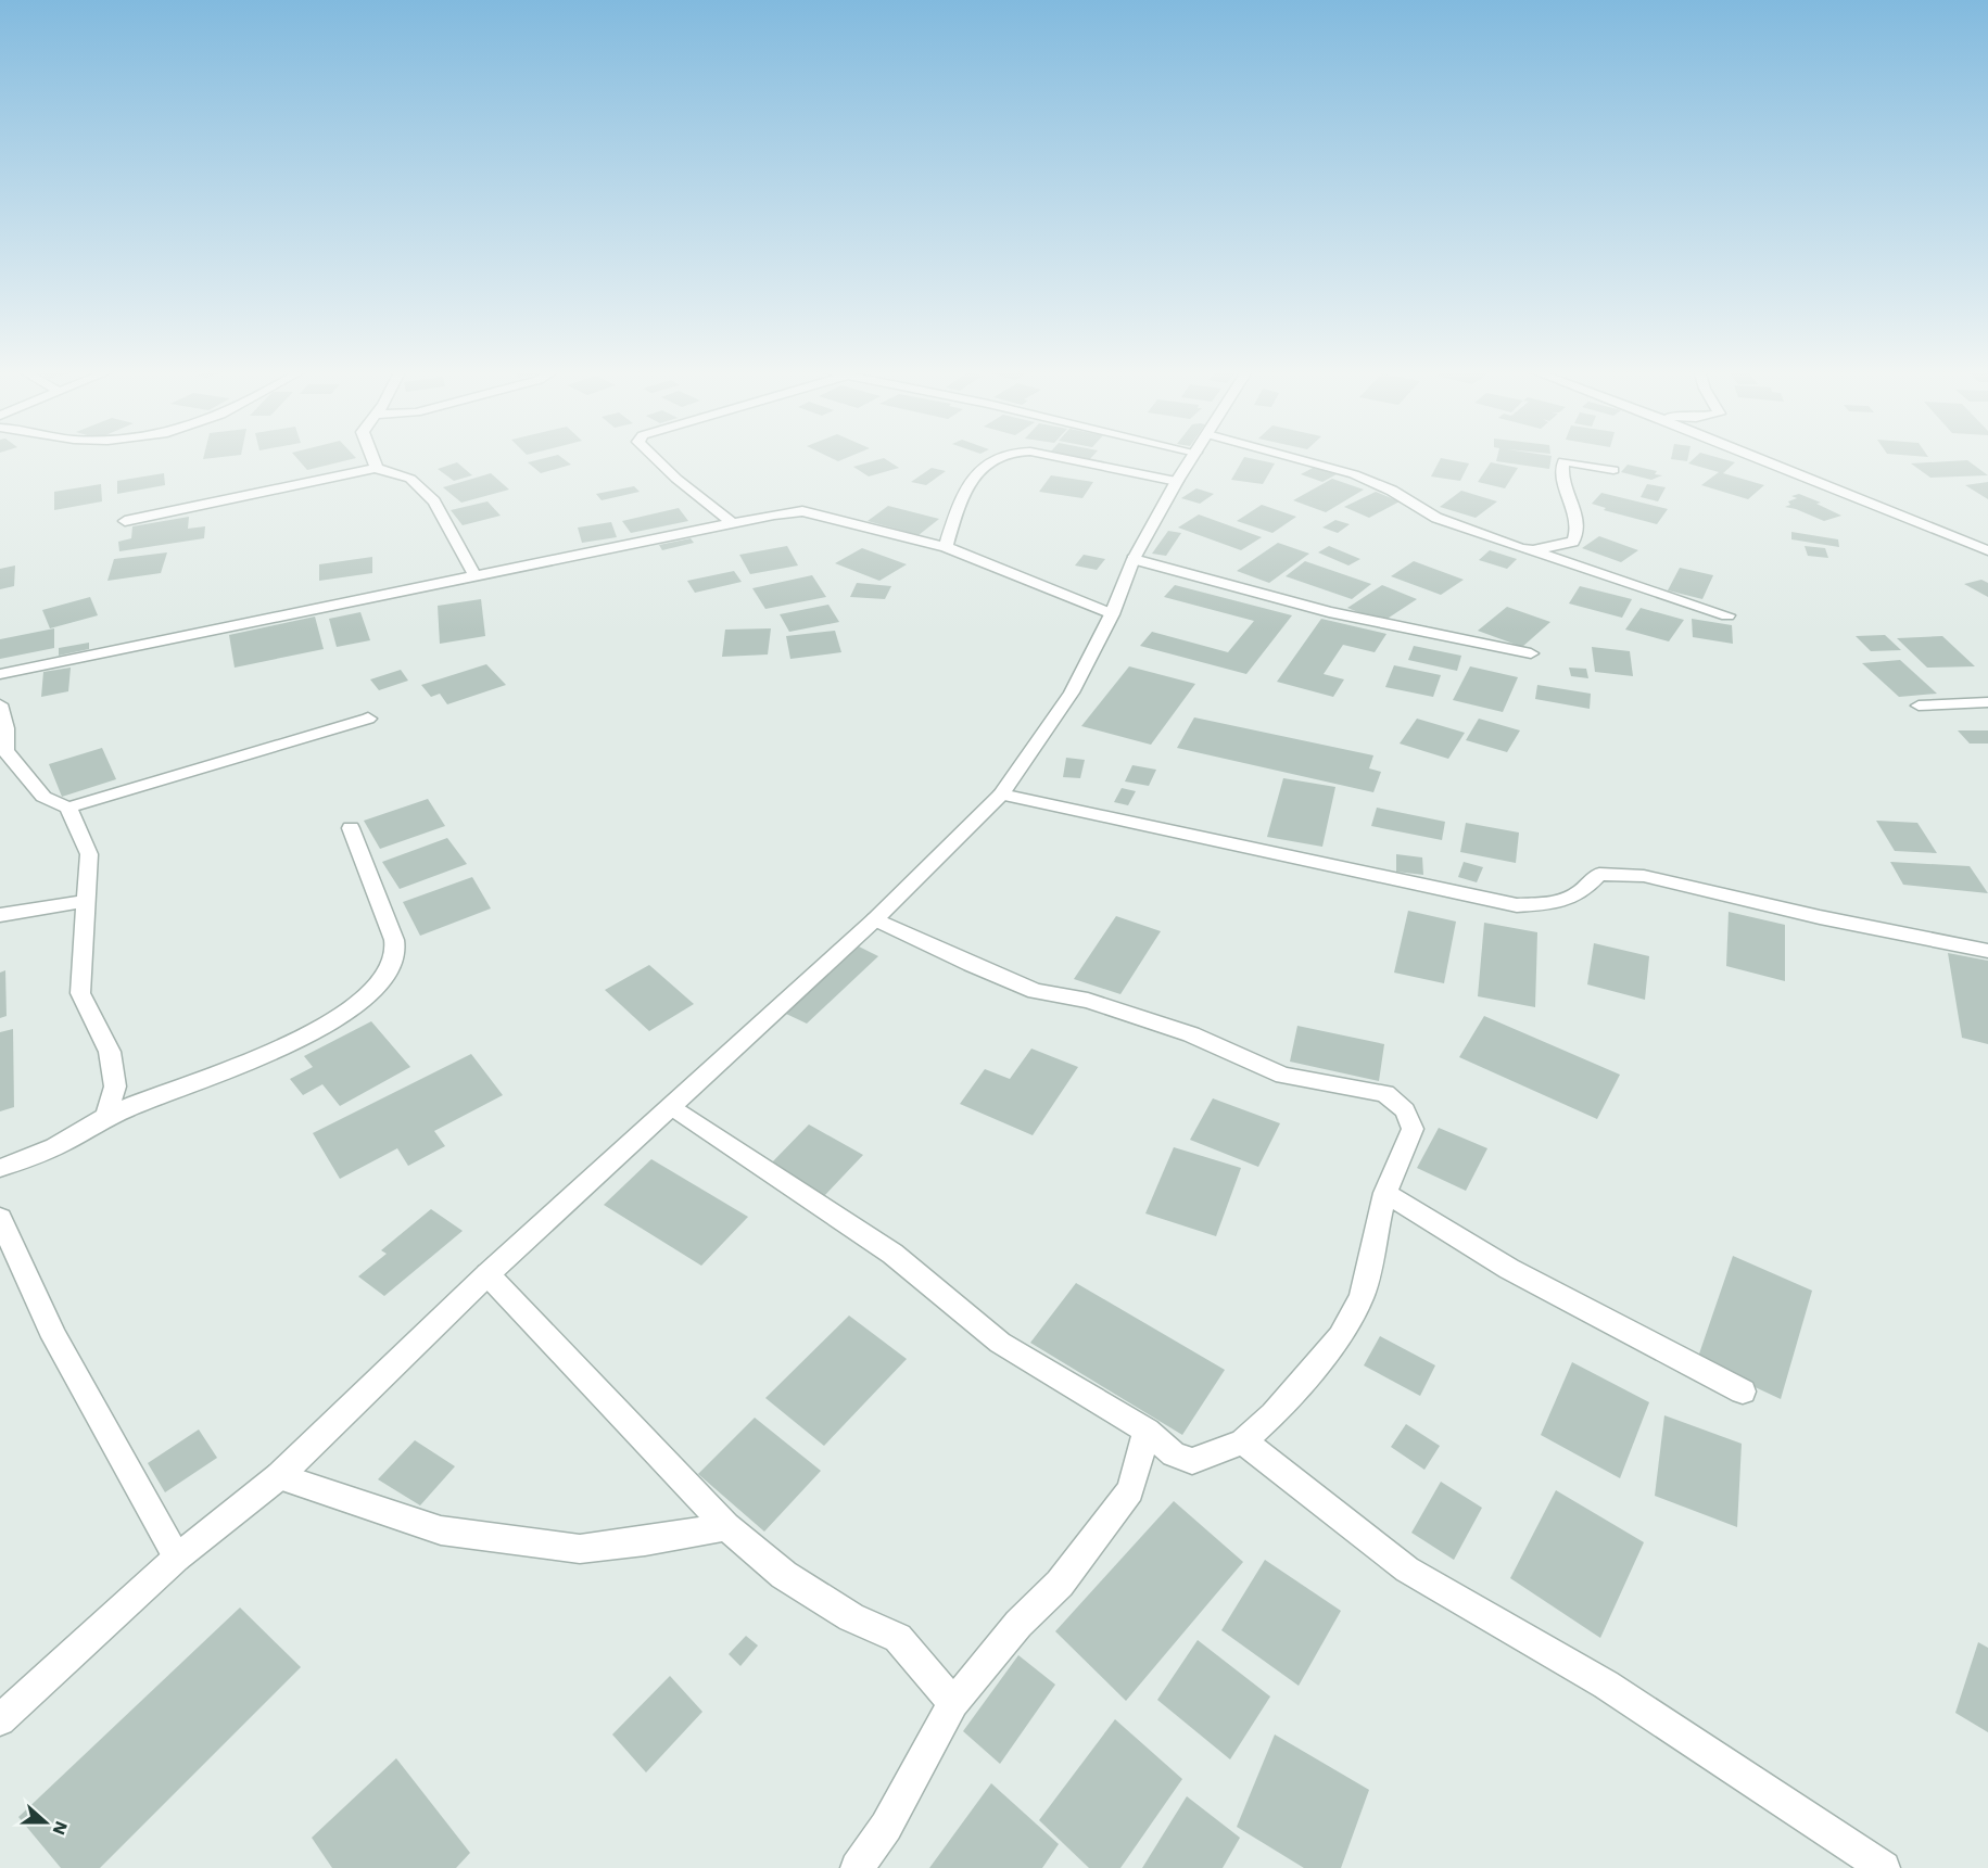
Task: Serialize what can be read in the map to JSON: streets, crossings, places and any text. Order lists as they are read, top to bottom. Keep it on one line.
{"north":"right"}
